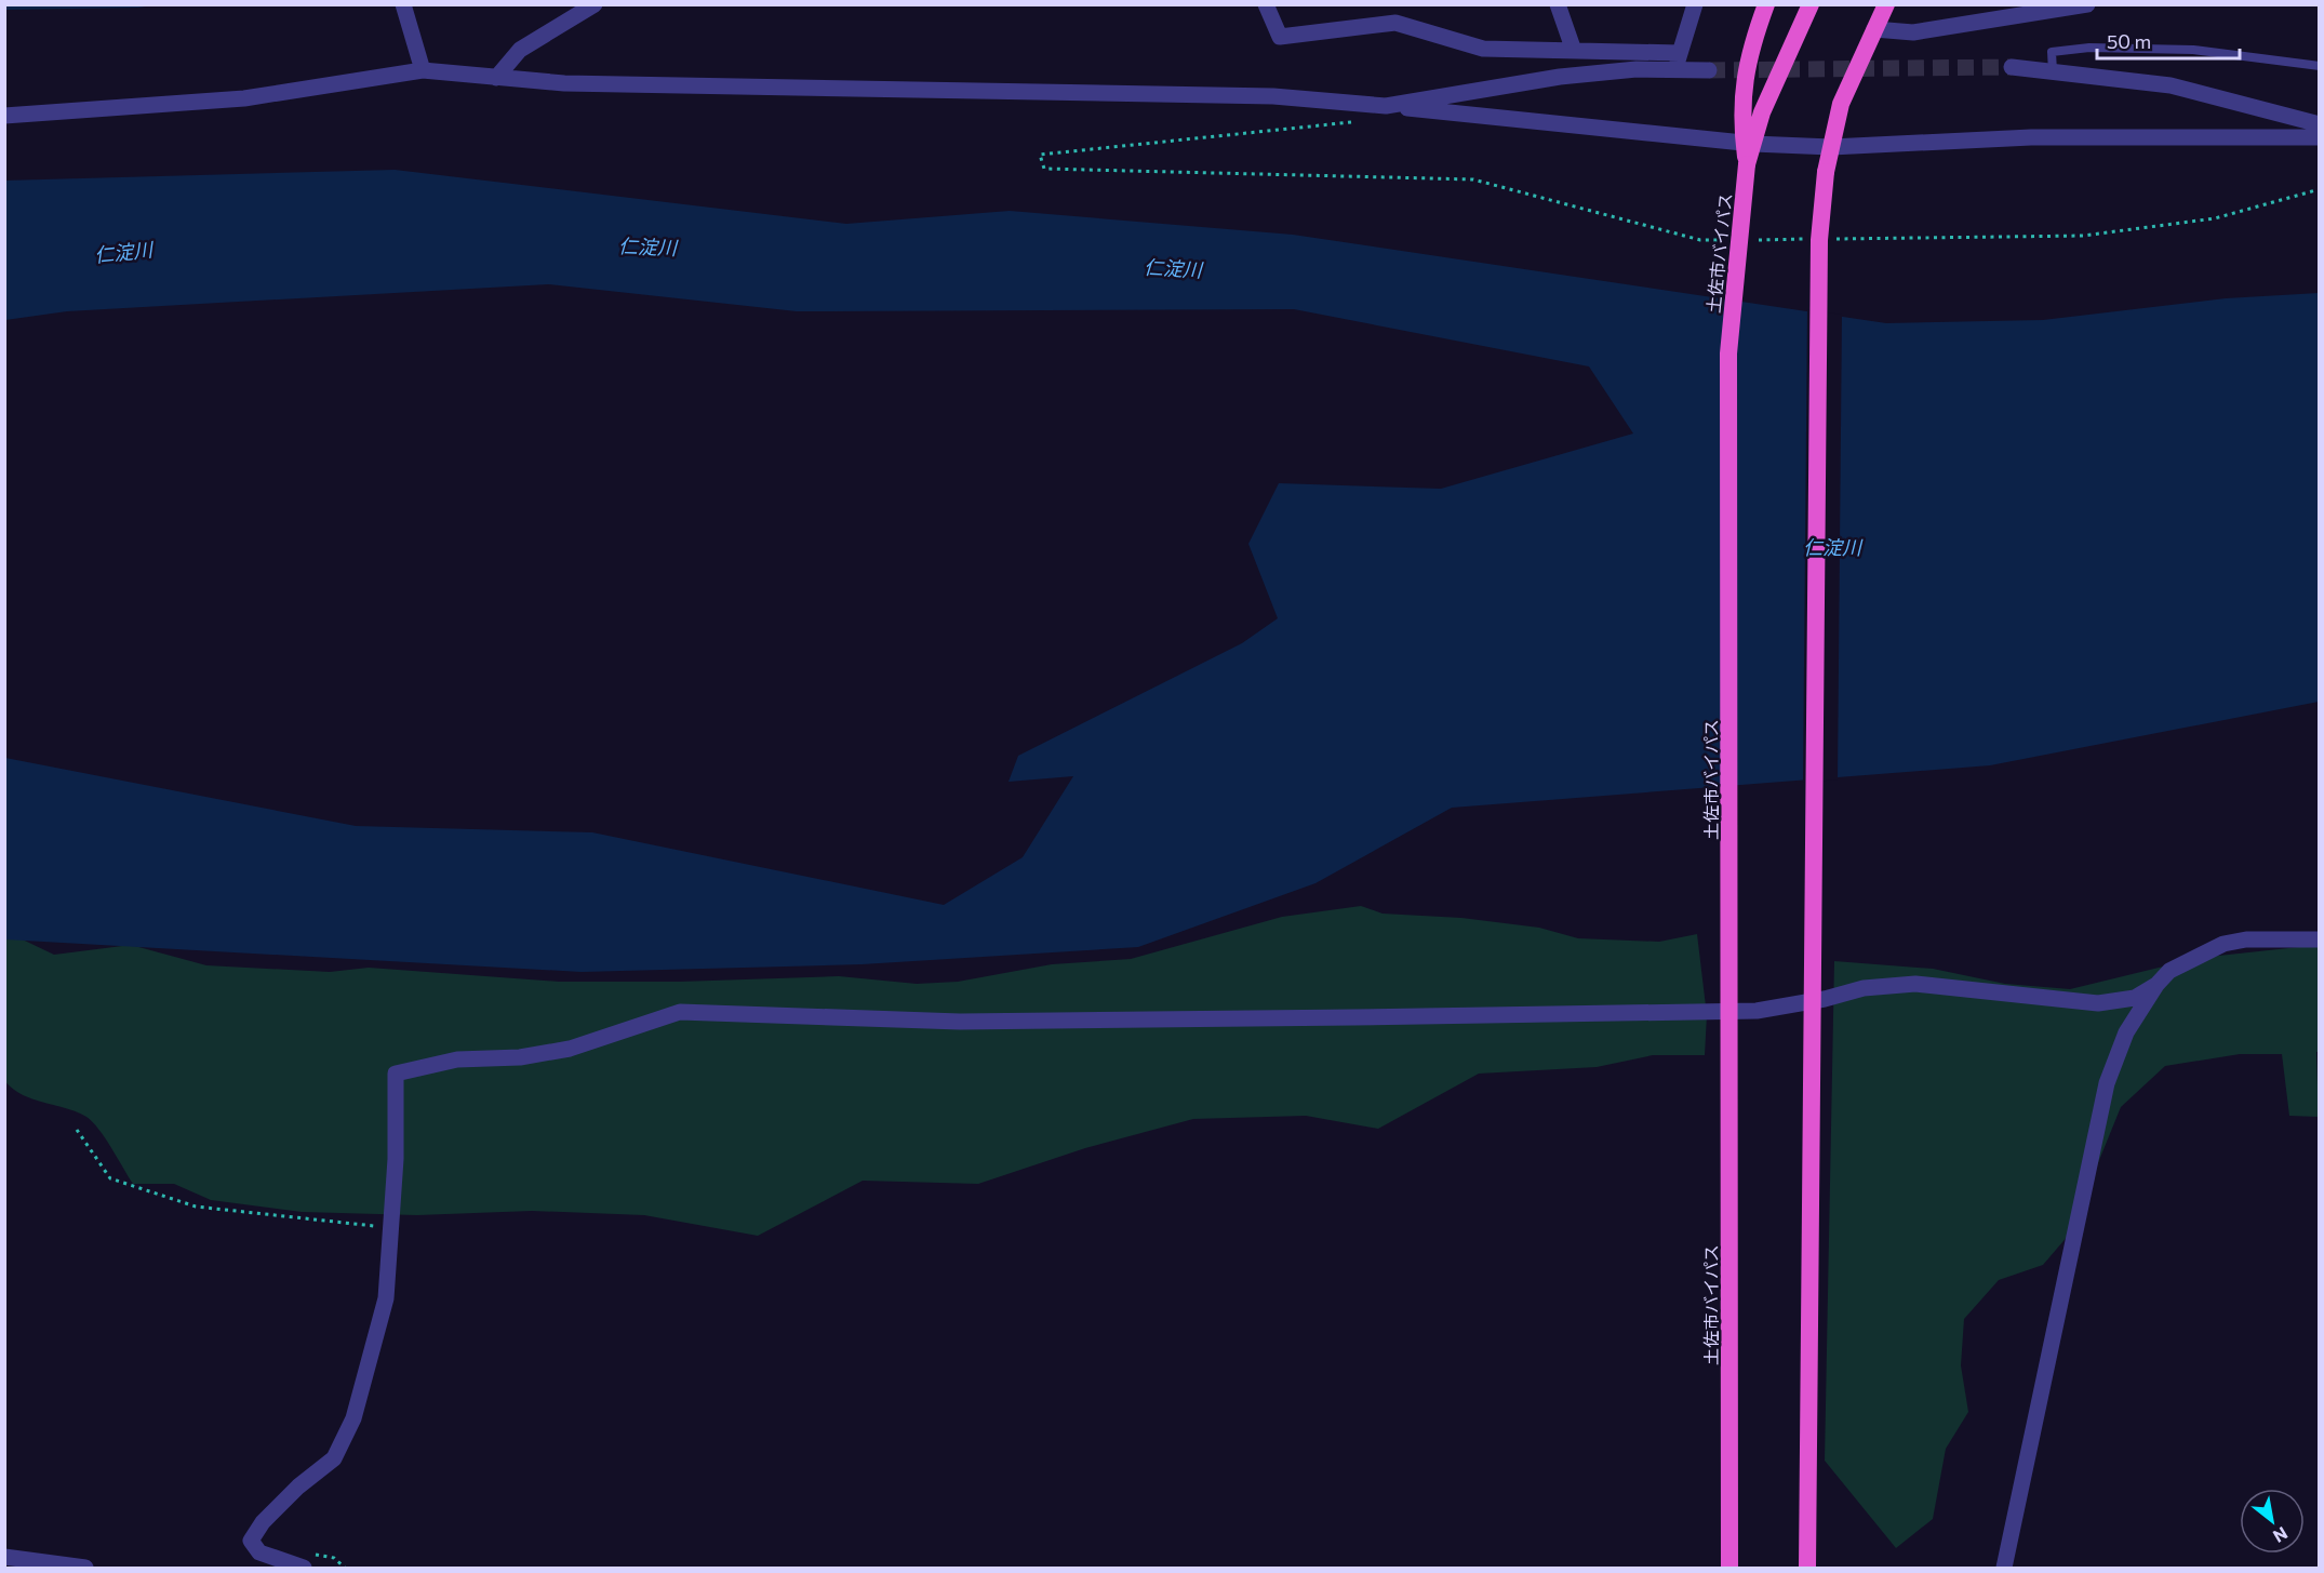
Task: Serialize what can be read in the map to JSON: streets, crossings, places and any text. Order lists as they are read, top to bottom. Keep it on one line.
{"streets":{"highway":["土佐市バイパス"]},"water":["仁淀川"],"scale_bar":"50 m","north":"bottom right"}
